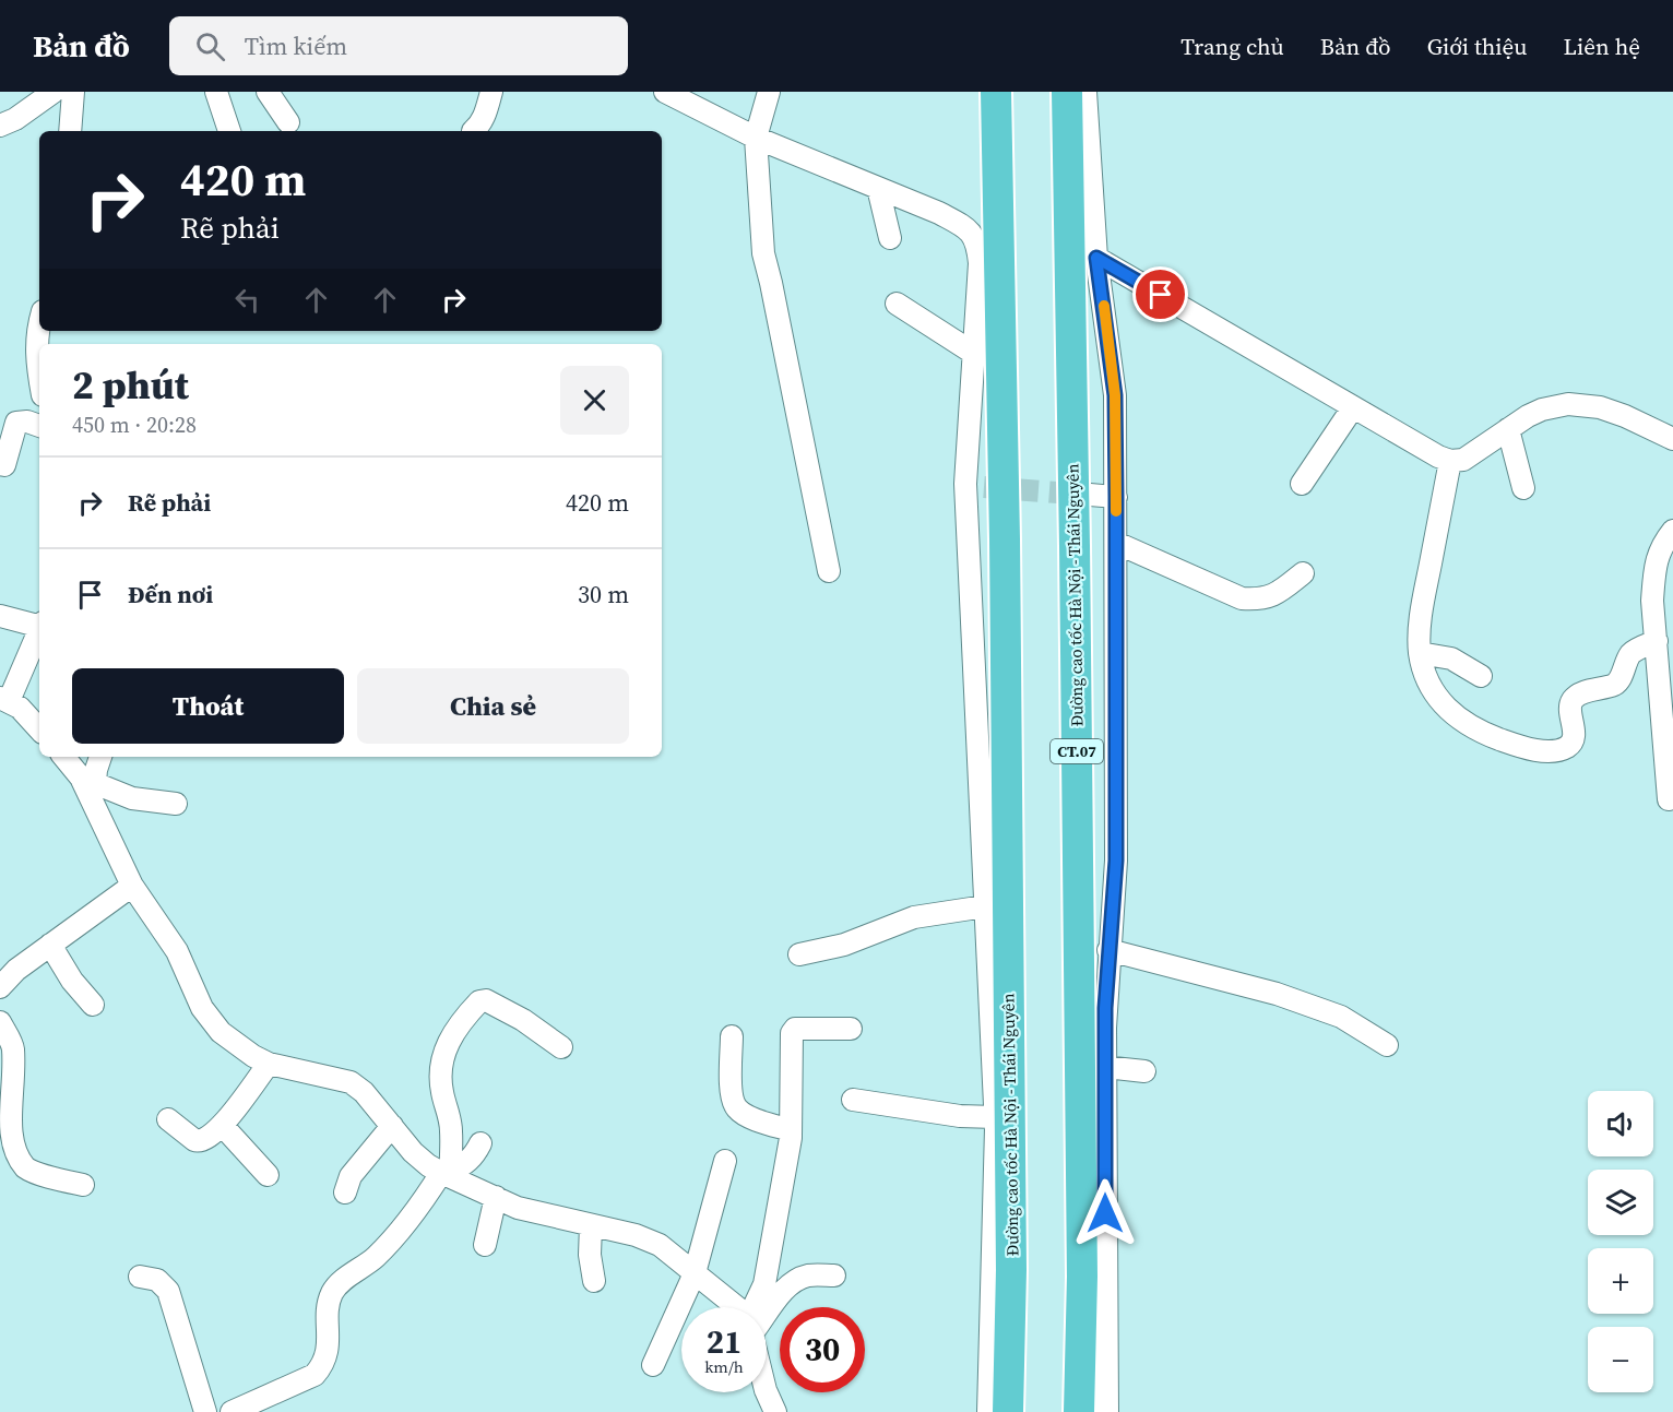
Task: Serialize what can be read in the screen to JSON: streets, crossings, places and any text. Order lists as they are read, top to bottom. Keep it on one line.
{"streets":{"highway":["Đường cao tốc Hà Nội - Thái Nguyên","CT.07"]},"page":{"header":"Bản đồ","search":"Tìm kiếm","nav":["Trang chủ","Bản đồ","Giới thiệu","Liên hệ"],"turn":["420 m","Rẽ phải"],"heading":["2 phút","450 m · 20:28"],"list":[{"name":"Rẽ phải","value":"420 m"},{"name":"Đến nơi","value":"30 m"}],"buttons":["Thoát","Chia sẻ"],"map_buttons":["+","−"],"speed":"21 km/h","limit":"30"}}
